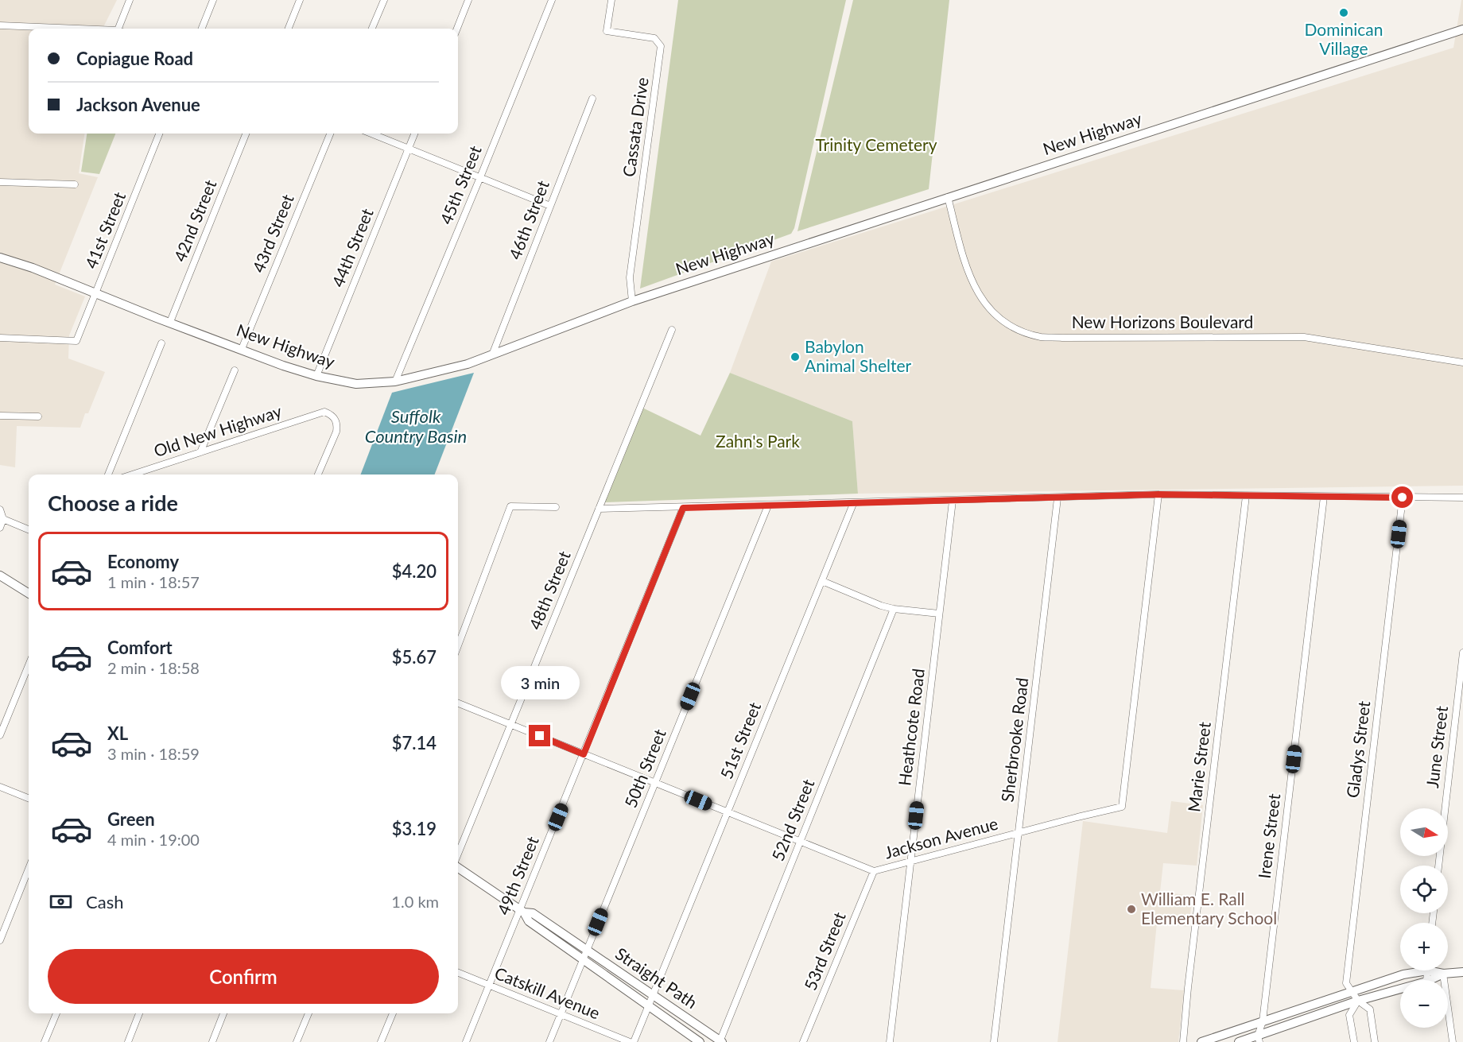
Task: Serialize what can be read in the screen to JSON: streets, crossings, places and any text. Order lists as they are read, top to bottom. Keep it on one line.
{"streets":{"main road":["New Highway","Straight Path"],"street":["Cassata Drive","45th Street","46th Street","42nd Street","41st Street","43rd Street","44th Street","New Horizons Boulevard","Old New Highway","48th Street","Heathcote Road","Sherbrooke Road","51st Street","June Street","Gladys Street","Marie Street","50th Street","52nd Street","Irene Street","Jackson Avenue","49th Street","53rd Street","Catskill Avenue"]},"crossings":[["Cassata Drive","New Highway"],["New Highway","45th Street"],["New Highway","46th Street"],["New Highway","42nd Street"],["New Highway","41st Street"],["New Highway","43rd Street"],["New Highway","44th Street"],["New Highway","New Horizons Boulevard"],["48th Street","Jackson Avenue"],["Heathcote Road","Jackson Avenue"],["Sherbrooke Road","Jackson Avenue"],["51st Street","Jackson Avenue"],["51st Street","Straight Path"],["50th Street","Jackson Avenue"],["50th Street","Straight Path"],["50th Street","Catskill Avenue"],["52nd Street","Jackson Avenue"],["52nd Street","Straight Path"],["Jackson Avenue","49th Street"],["Jackson Avenue","53rd Street"],["49th Street","Straight Path"],["49th Street","Catskill Avenue"]],"water":["Suffolk Country Basin"],"parks":["Trinity Cemetery","Zahn's Park"],"places":["Dominican Village","Babylon Animal Shelter","William E. Rall Elementary School"],"north":"right","page":{"banner":["Copiague Road","Jackson Avenue"],"heading":"Choose a ride","list":[{"name":"Economy","note":"1 min · 18:57","value":"$4.20"},{"name":"Comfort","note":"2 min · 18:58","value":"$5.67"},{"name":"XL","note":"3 min · 18:59","value":"$7.14"},{"name":"Green","note":"4 min · 19:00","value":"$3.19"}],"bubble":"3 min","map_buttons":["+","−"],"pay":["Cash","1.0 km"],"buttons":"Confirm"}}
